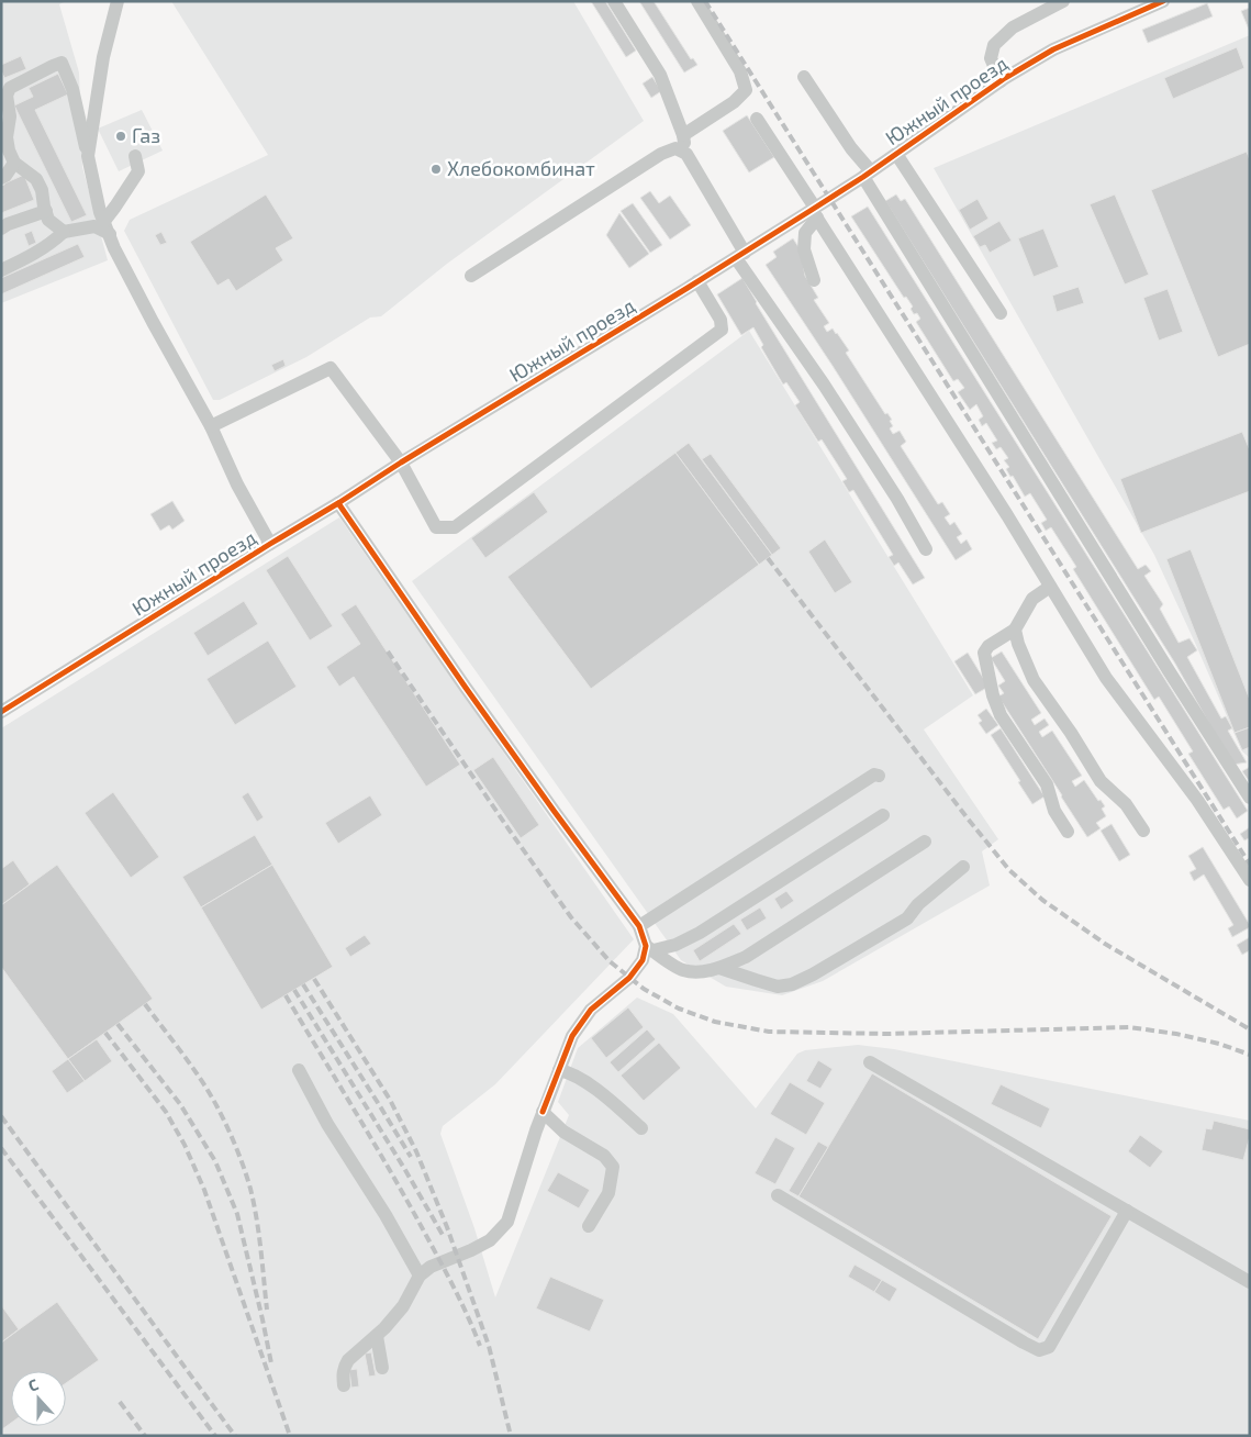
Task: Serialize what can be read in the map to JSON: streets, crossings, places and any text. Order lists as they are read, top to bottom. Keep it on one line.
{"streets":{"street":["Южный проезд"]},"places":["Газ","Хлебокомбинат"],"north":"top"}
